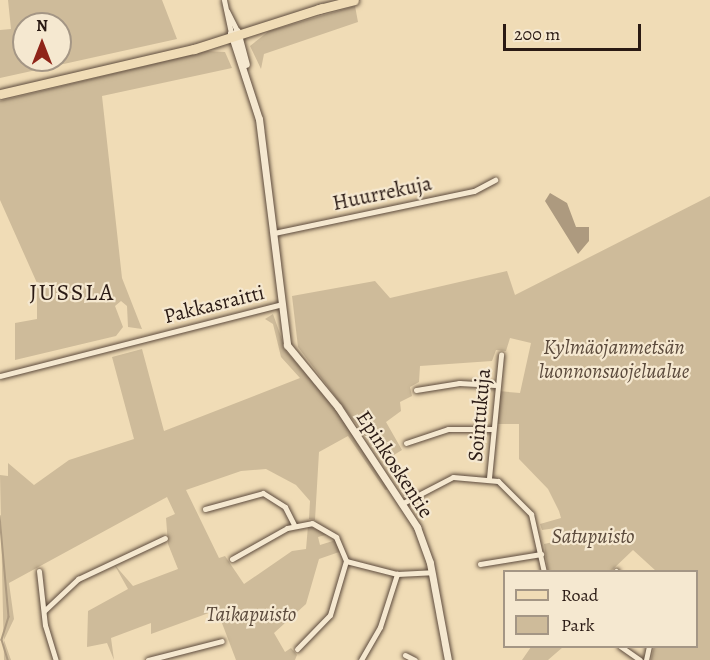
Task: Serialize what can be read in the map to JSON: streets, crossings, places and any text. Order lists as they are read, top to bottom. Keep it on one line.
{"streets":{"street":["Huurrekuja","Pakkasraitti","Sointukuja","Epinkoskentie"]},"crossings":[["Huurrekuja","Pakkasraitti"],["Pakkasraitti","Epinkoskentie"]],"districts":["JUSSLA"],"parks":["Kylmäojanmetsän luonnonsuojelualue","Satupuisto","Taikapuisto"],"legend":["Road","Park"],"scale_bar":"200 m","north":"top"}
